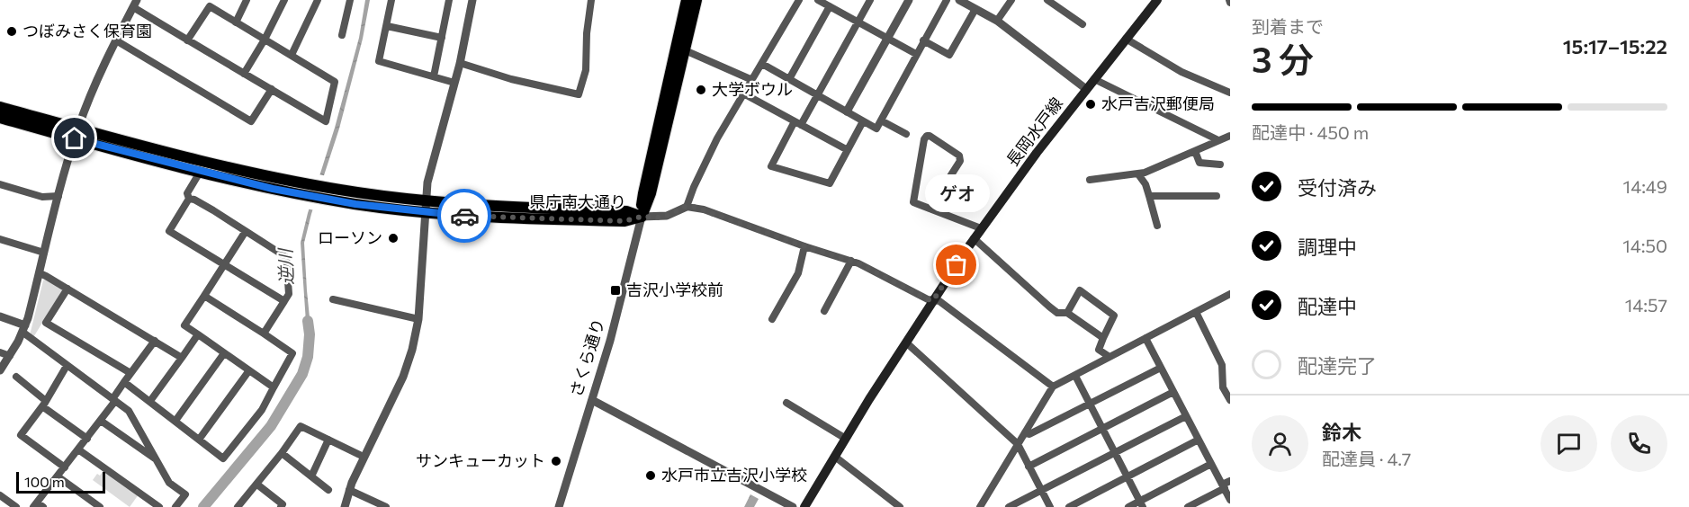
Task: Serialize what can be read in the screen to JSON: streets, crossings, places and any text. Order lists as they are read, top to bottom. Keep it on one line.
{"streets":{"main road":["長岡水戸線","県庁南大通り","さくら通り"]},"crossings":[["県庁南大通り","さくら通り"]],"water":["逆川"],"places":{"other":["つぼみさく保育園","大学ボウル","水戸吉沢郵便局","ローソン","ゲオ","サンキューカット","水戸市立吉沢小学校"],"transit":["吉沢小学校前"]},"scale_bar":"100 m","page":{"heading":["3 分","到着まで","15:17–15:22"],"panel":["鈴木","配達員 · 4.7"],"bar":"配達中 · 450 m","list":[["受付済み","14:49"],["調理中","14:50"],["配達中","14:57"],"配達完了"],"bubble":"ゲオ","scale":"100 m"}}
